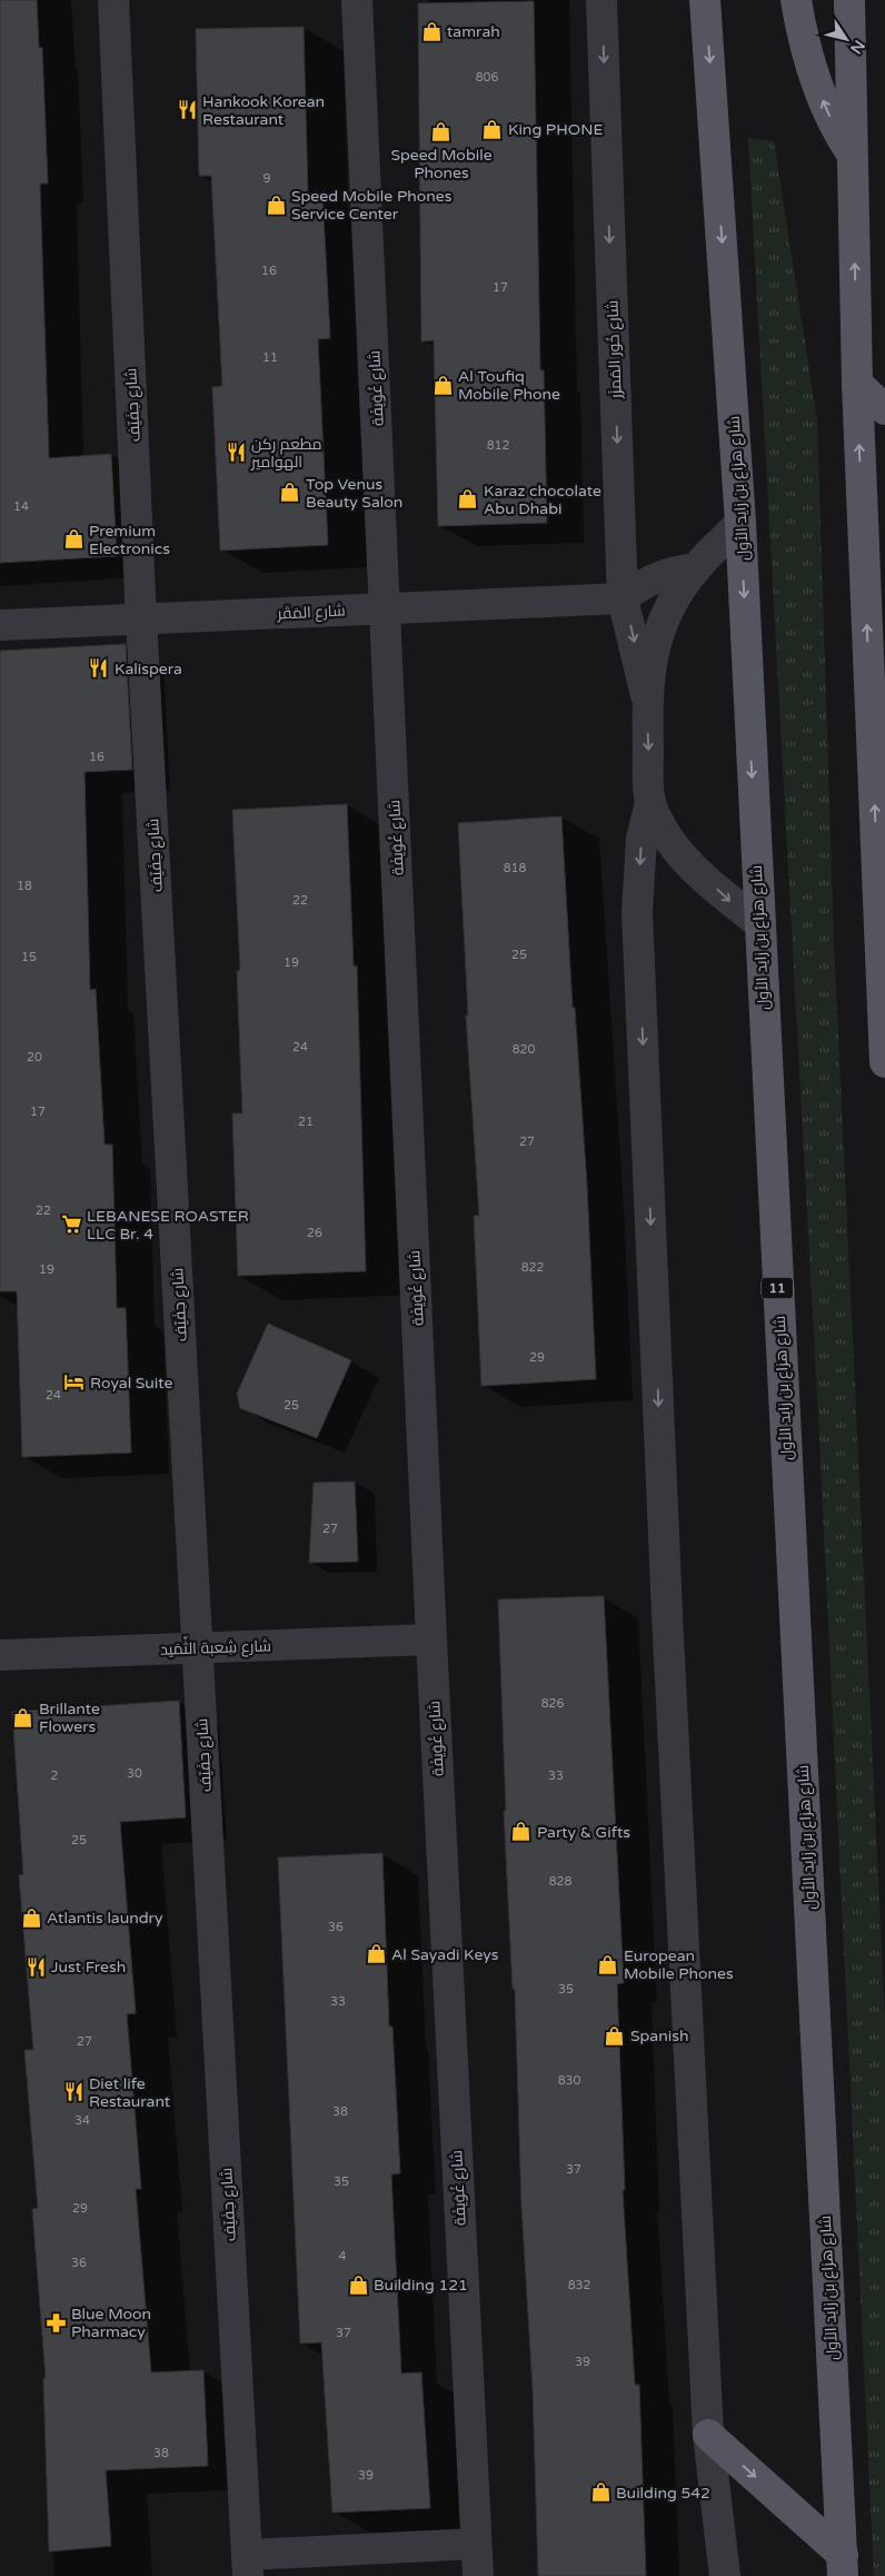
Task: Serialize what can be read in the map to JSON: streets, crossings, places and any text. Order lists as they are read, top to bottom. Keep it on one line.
{"streets":{"main road":["شارع هزاع بن زايد الأول","11"],"street":["شارع خُور المَمزَر","شارع غُوَيفَة","شارع حِفَيّف","شارع المَقَر","شارع شِعبة الثِّمَيد"]},"crossings":[["شارع خُور المَمزَر","شارع المَقَر"],["شارع غُوَيفَة","شارع المَقَر"],["شارع غُوَيفَة","شارع شِعبة الثِّمَيد"],["شارع حِفَيّف","شارع المَقَر"],["شارع حِفَيّف","شارع شِعبة الثِّمَيد"]],"one_way":["شارع خُور المَمزَر"],"places":{"shop":["tamrah","King PHONE","Speed Mobile Phones","Speed Mobile Phones Service Center","Al Toufiq Mobile Phone","Top Venus Beauty Salon","Karaz chocolate Abu Dhabi","Premium Electronics","Brillante Flowers","Party & Gifts","Atlantis laundry","Al Sayadi Keys","European Mobile Phones","Spanish","Building 121","Building 542"],"restaurant":["Hankook Korean Restaurant","مطعم ركن الهوامير","Kalispera","Just Fresh","Diet life Restaurant"],"supermarket":["LEBANESE ROASTER LLC Br. 4"],"hotel":["Royal Suite"],"pharmacy":["Blue Moon Pharmacy"]},"house_numbers":["806","9","16","17","11","812","14","16","818","18","22","25","15","19","24","820","20","17","21","27","22","26","822","19","29","24","25","27","826","30","2","33","25","828","36","35","33","27","830","38","34","37","35","29","4","36","832","37","39","38","39"],"north":"bottom right"}
